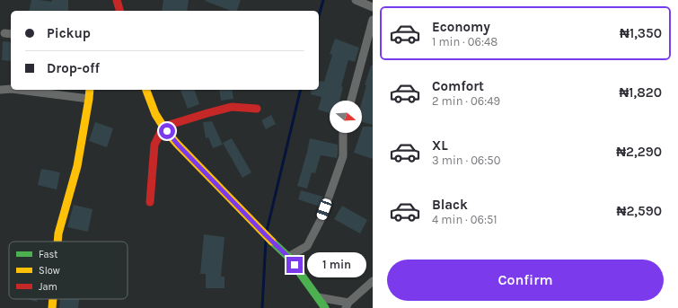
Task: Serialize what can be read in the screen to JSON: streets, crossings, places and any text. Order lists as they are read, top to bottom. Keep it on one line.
{"legend":["Fast","Slow","Jam"],"north":"right","page":{"list":[{"name":"Economy","note":"1 min · 06:48","value":"₦1,350"},{"name":"Comfort","note":"2 min · 06:49","value":"₦1,820"},{"name":"XL","note":"3 min · 06:50","value":"₦2,290"},{"name":"Black","note":"4 min · 06:51","value":"₦2,590"}],"banner":["Pickup","Drop-off"],"bubble":"1 min","buttons":"Confirm"}}
